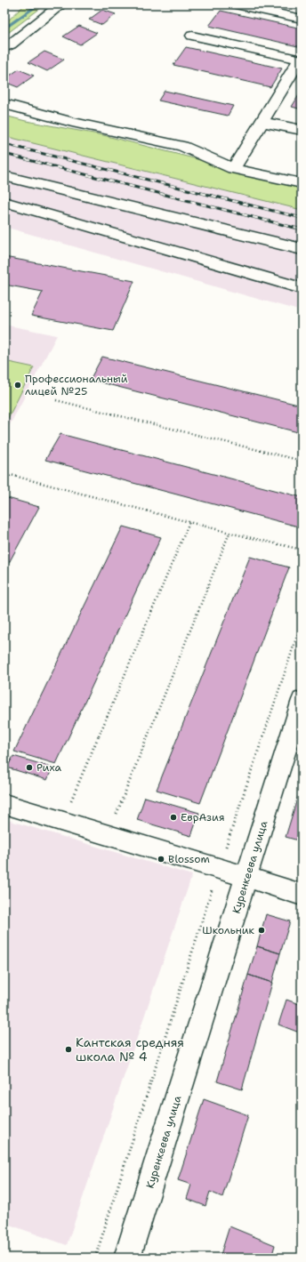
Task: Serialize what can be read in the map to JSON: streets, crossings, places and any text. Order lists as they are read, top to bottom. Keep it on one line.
{"streets":{"street":["Куренкеева улица"]},"places":["Профессиональный лицей №25","Риха","ЕврАзия","Blossom","Школьник","Кантская средняя школа № 4"]}
